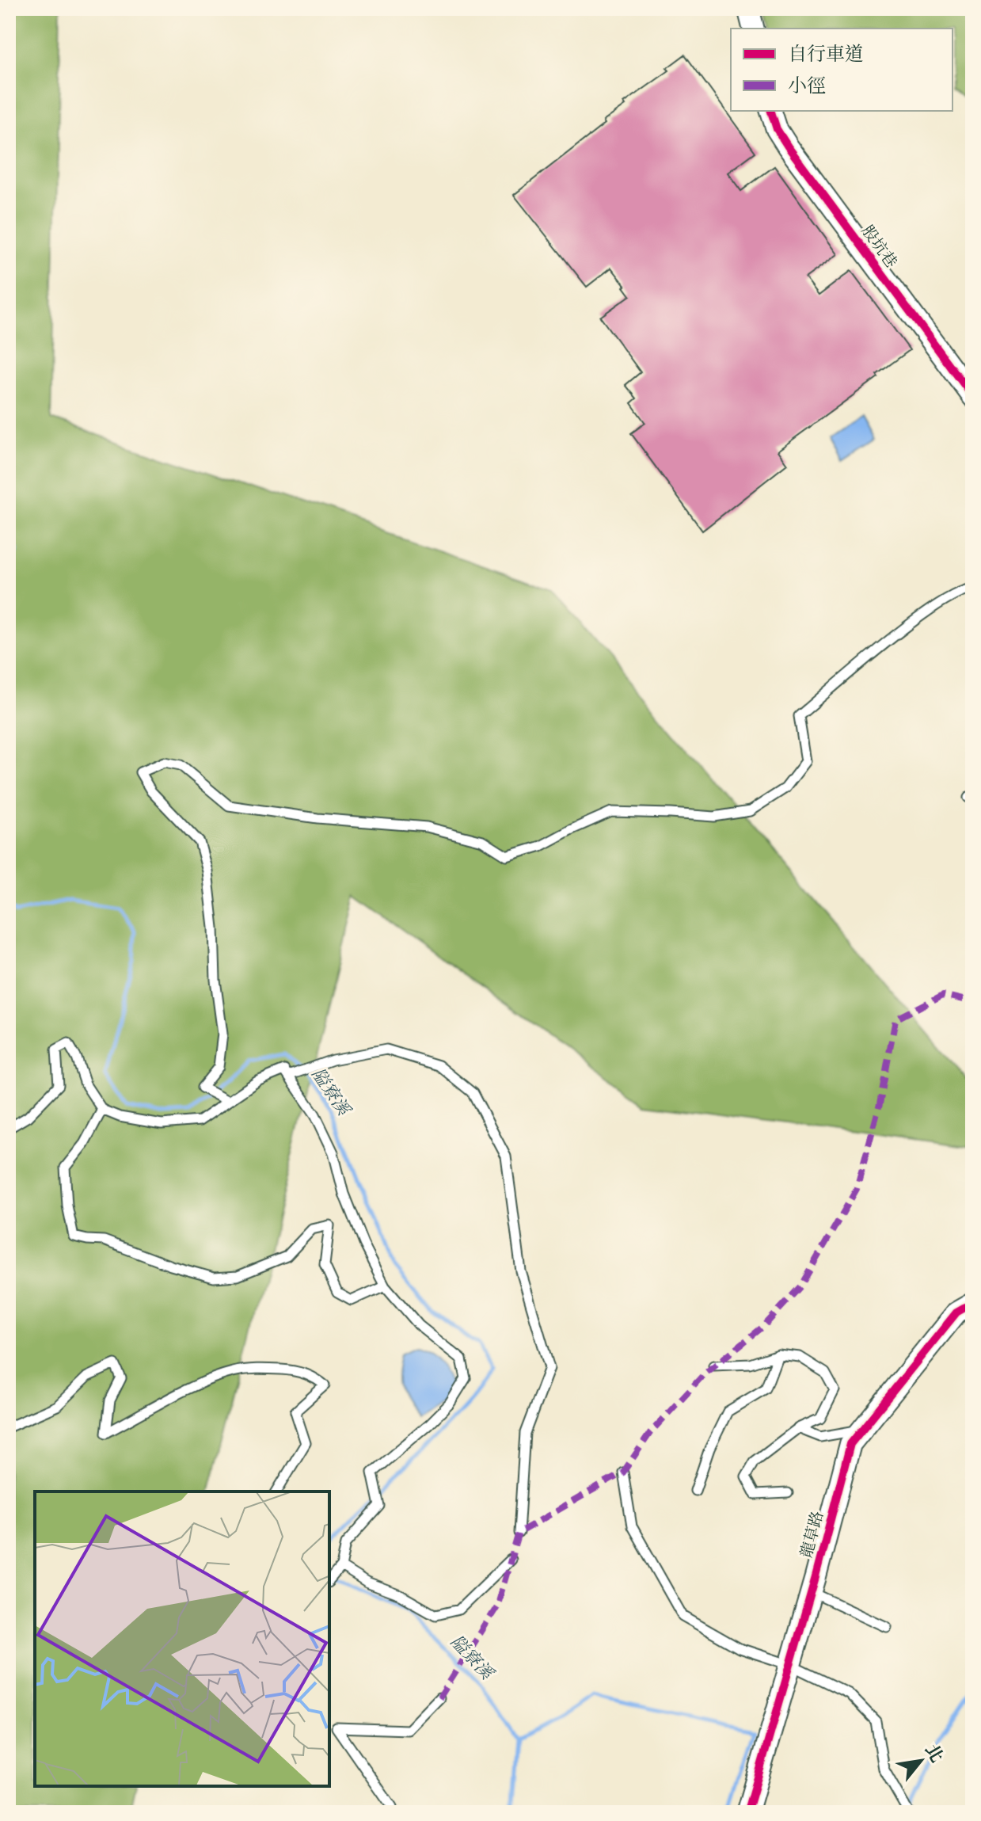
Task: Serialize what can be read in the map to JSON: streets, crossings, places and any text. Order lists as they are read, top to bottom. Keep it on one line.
{"streets":{"street":["股坑巷","龍草路"]},"water":["隘寮溪"],"legend":["自行車道","小徑"],"north":"top right"}
